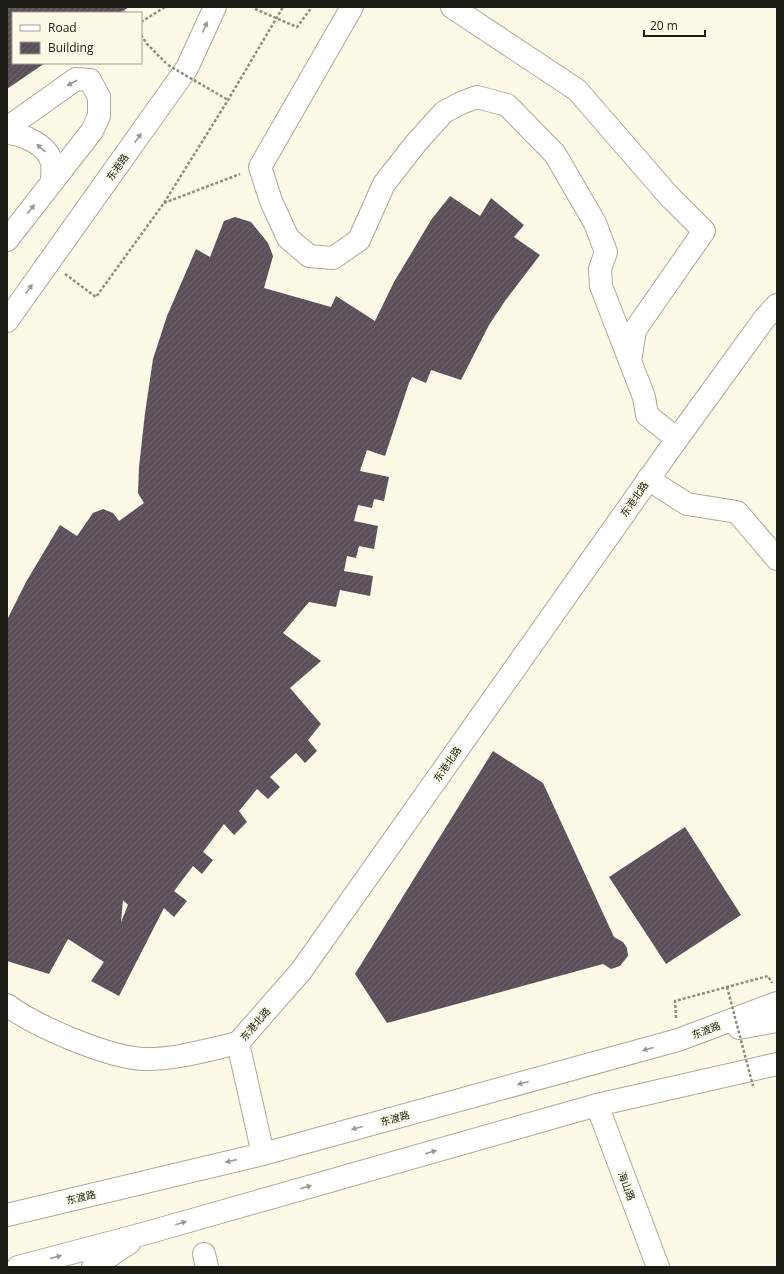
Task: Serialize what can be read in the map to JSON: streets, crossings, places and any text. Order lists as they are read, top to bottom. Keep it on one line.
{"streets":{"street":["东港路","东港北路","东渡路","海山路"]},"crossings":[["东港北路","东渡路"]],"legend":["Road","Building"],"scale_bar":"20 m"}
